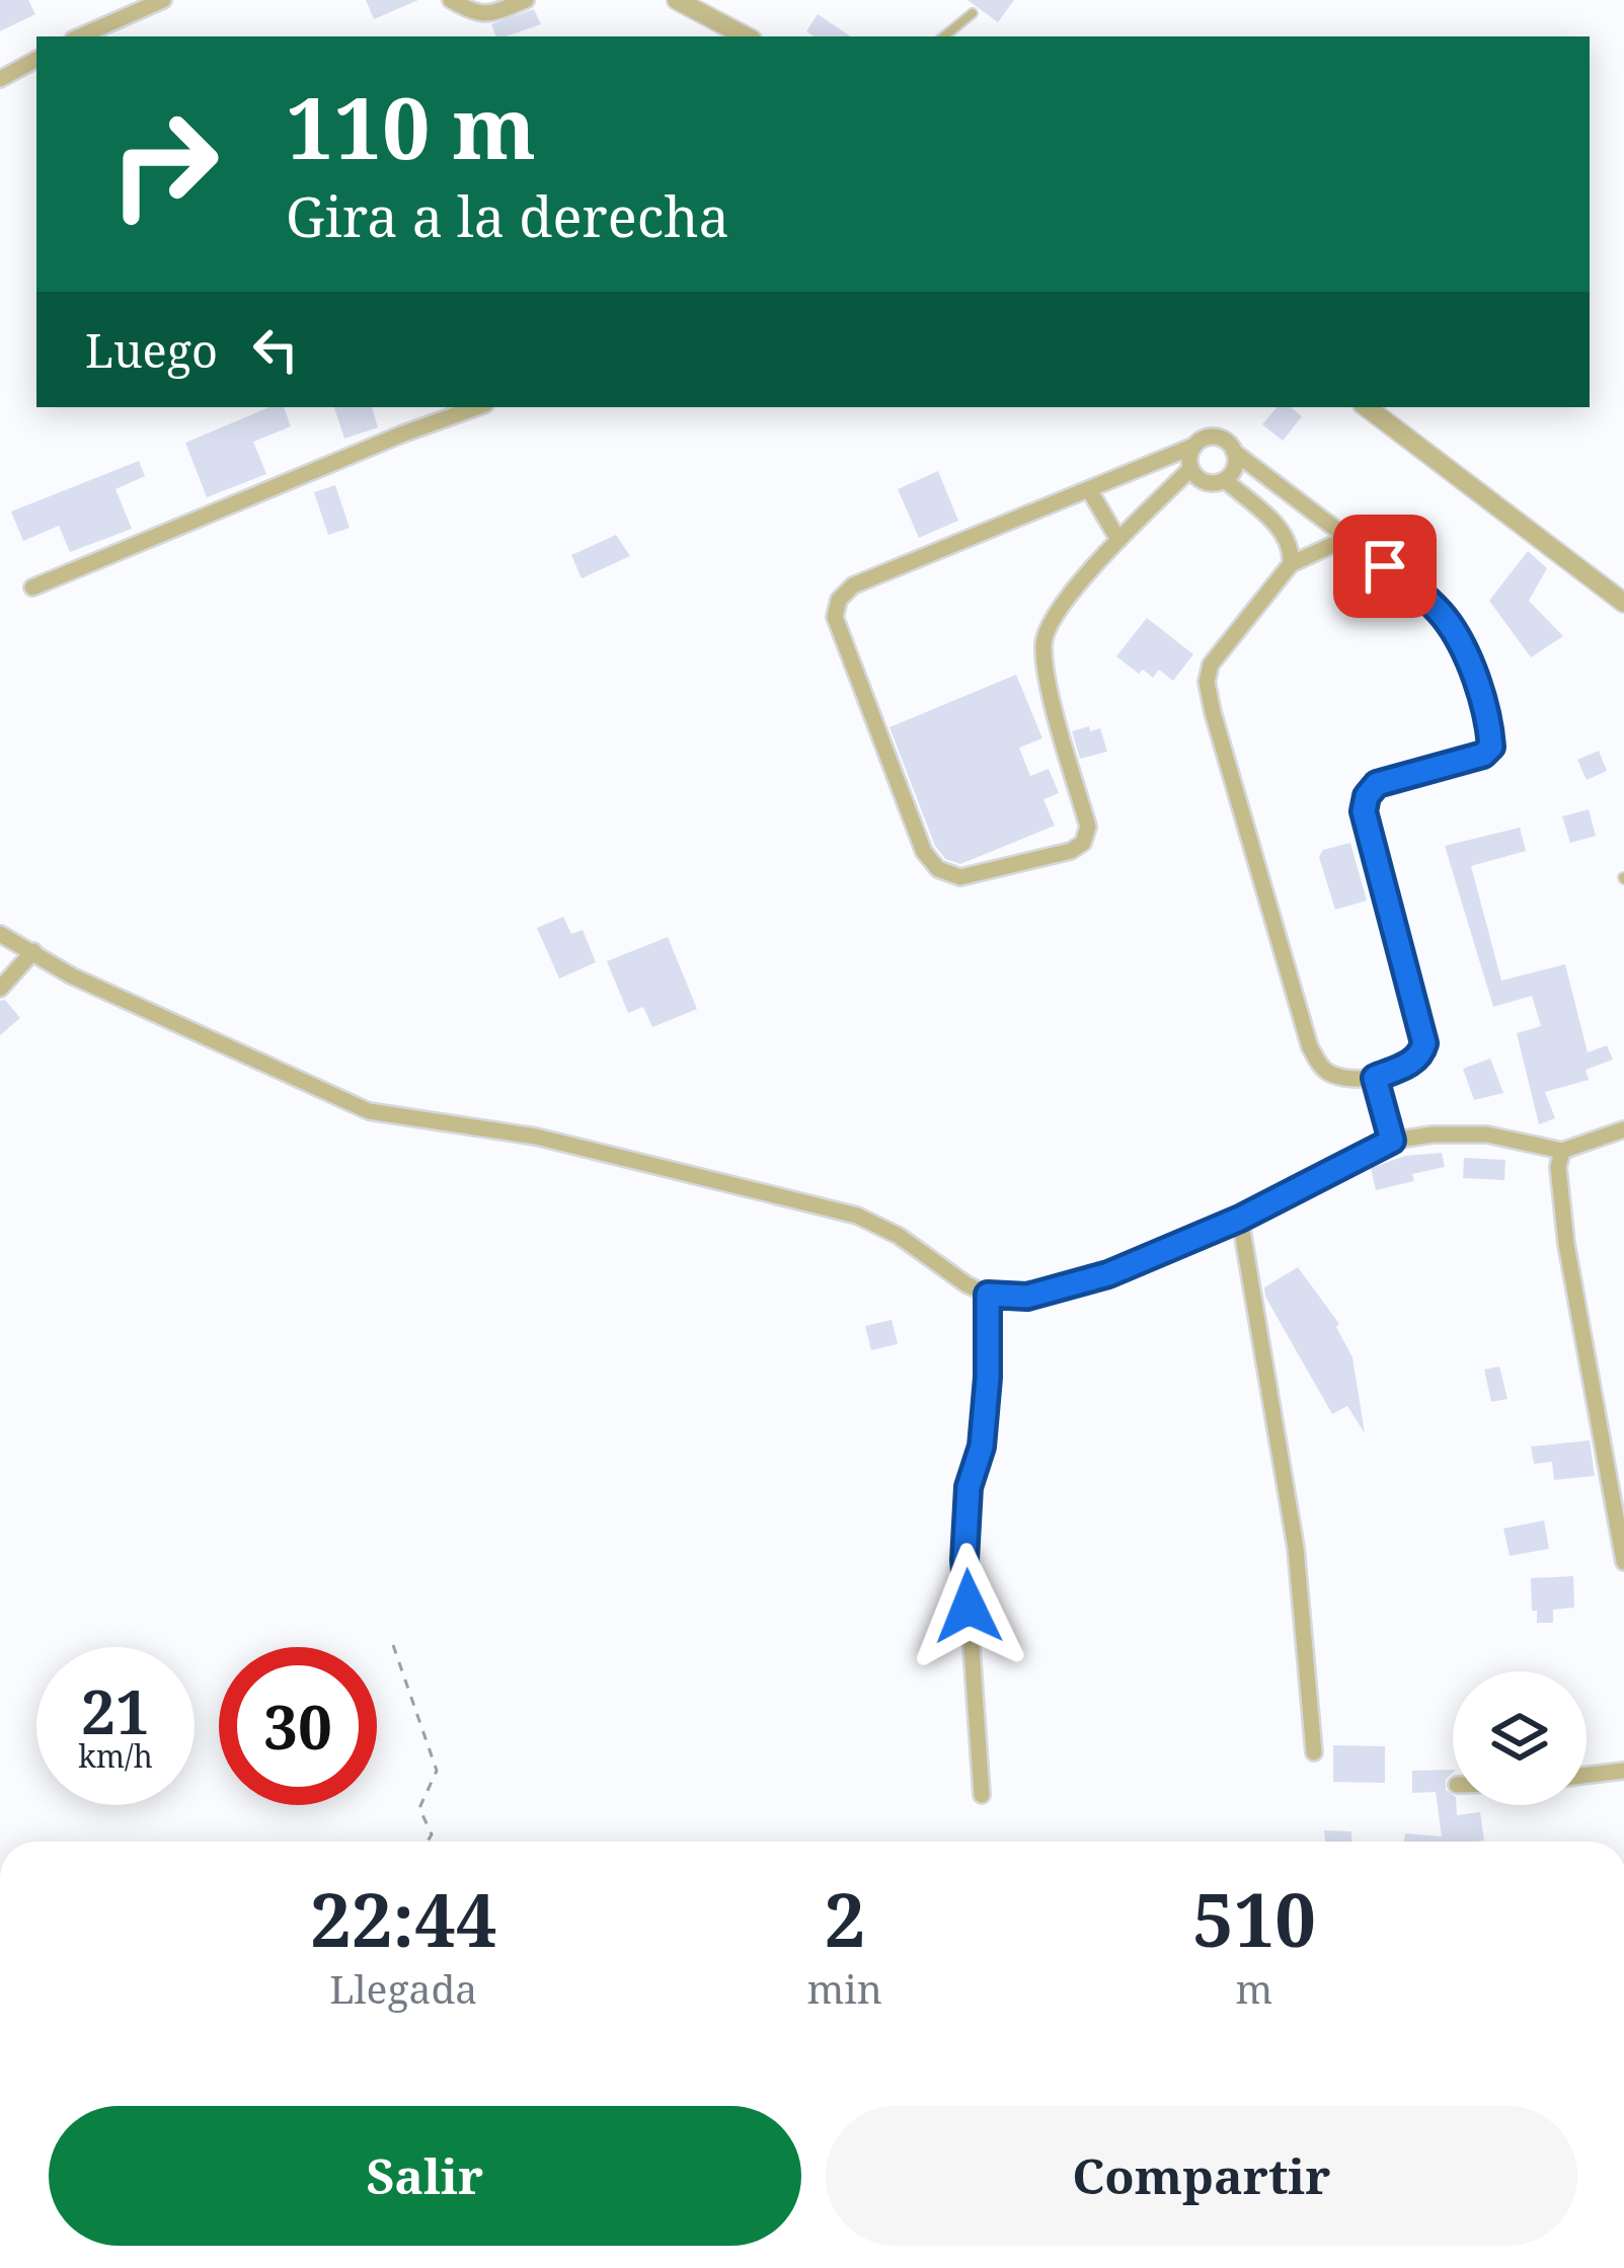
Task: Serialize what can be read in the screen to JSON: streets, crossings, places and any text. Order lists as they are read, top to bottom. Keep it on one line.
{"page":{"turn":["110 m","Gira a la derecha"],"then":"Luego","speed":"21 km/h","limit":"30","eta":["22:44","Llegada","2","min","510","m"],"buttons":["Salir","Compartir"]}}
